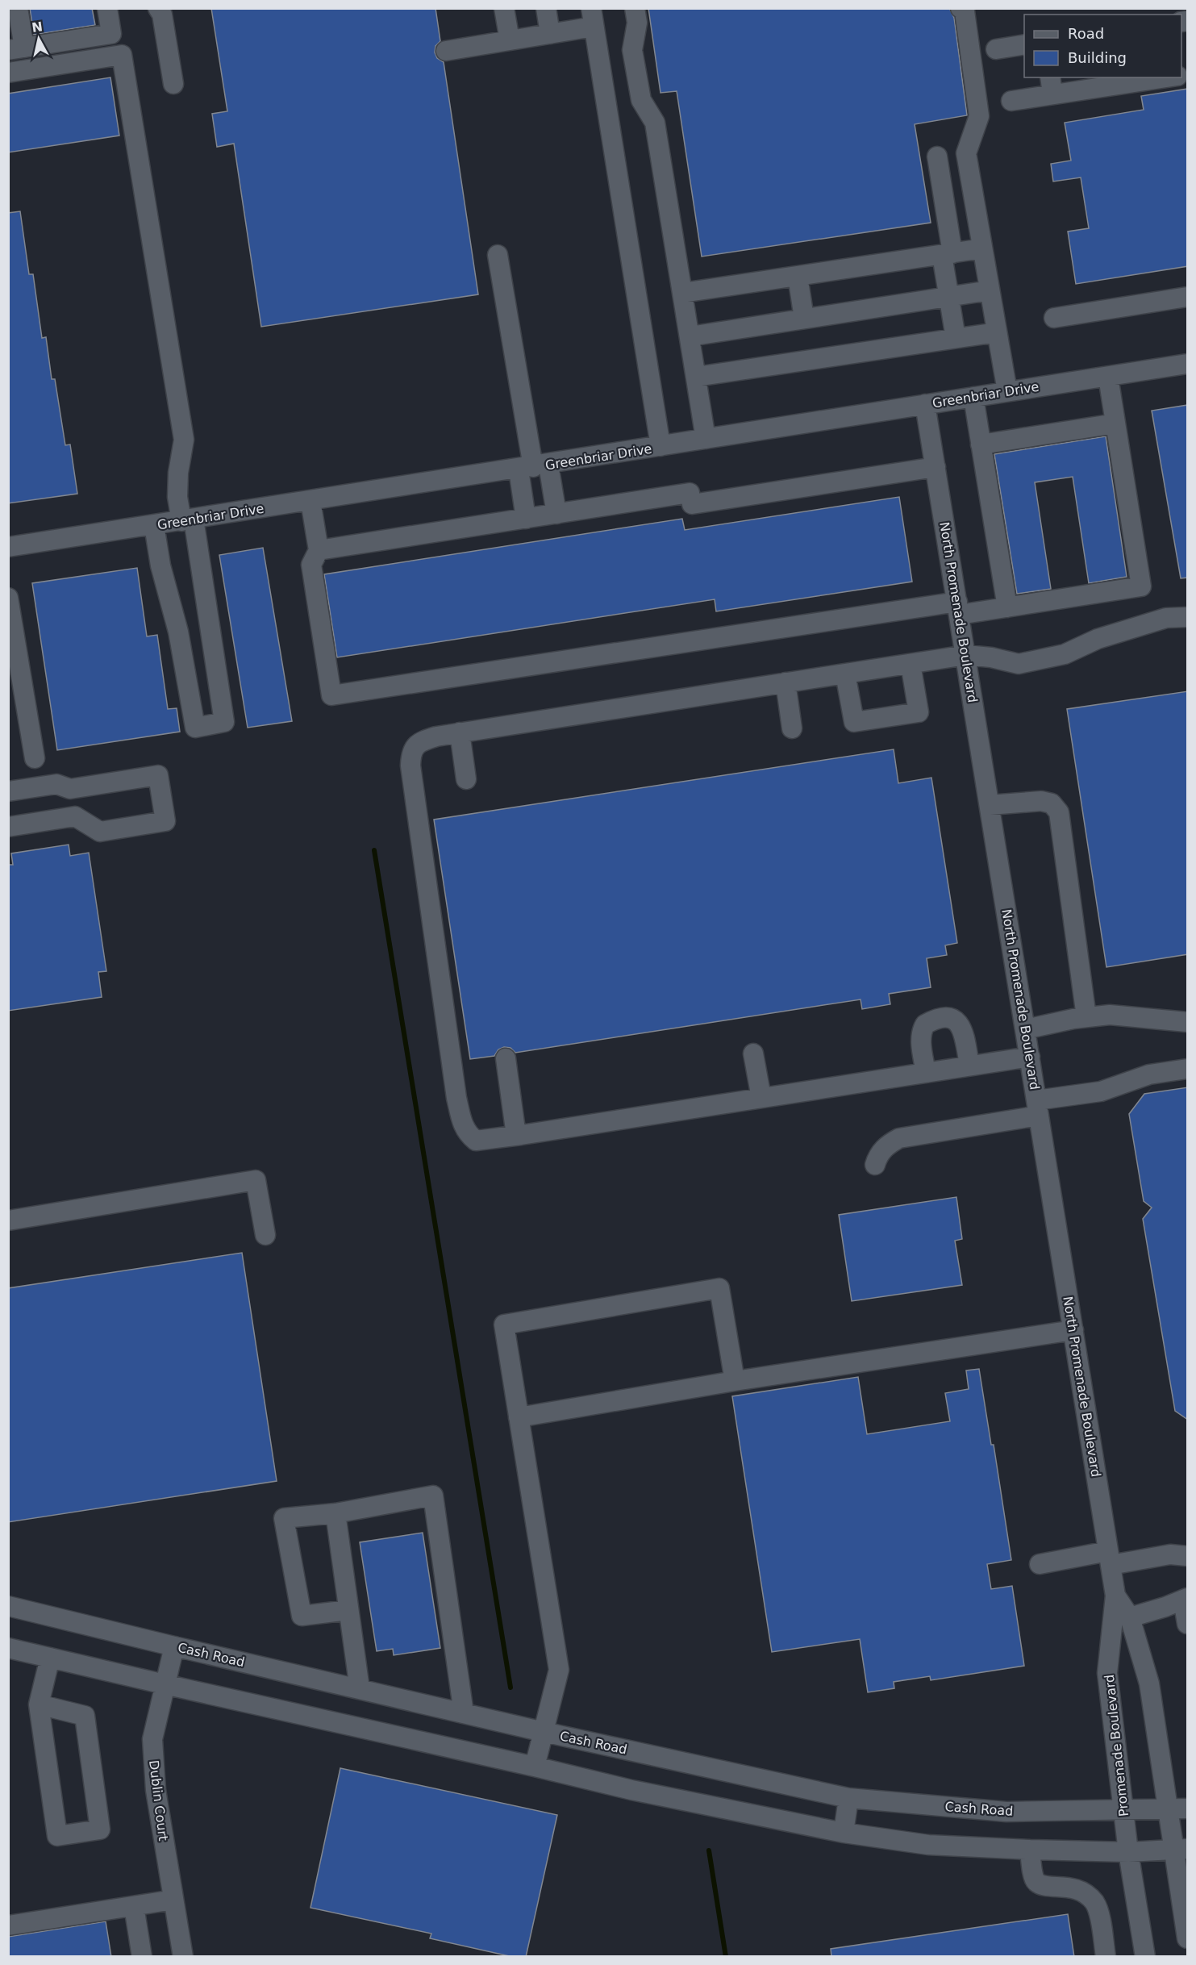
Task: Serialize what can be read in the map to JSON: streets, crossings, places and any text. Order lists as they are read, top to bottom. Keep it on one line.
{"streets":{"street":["Greenbriar Drive","North Promenade Boulevard","Cash Road","Promenade Boulevard","Dublin Court"]},"crossings":[["Greenbriar Drive","North Promenade Boulevard"],["North Promenade Boulevard","Promenade Boulevard"],["Cash Road","Promenade Boulevard"],["Cash Road","Dublin Court"]],"legend":["Road","Building"],"north":"top"}
